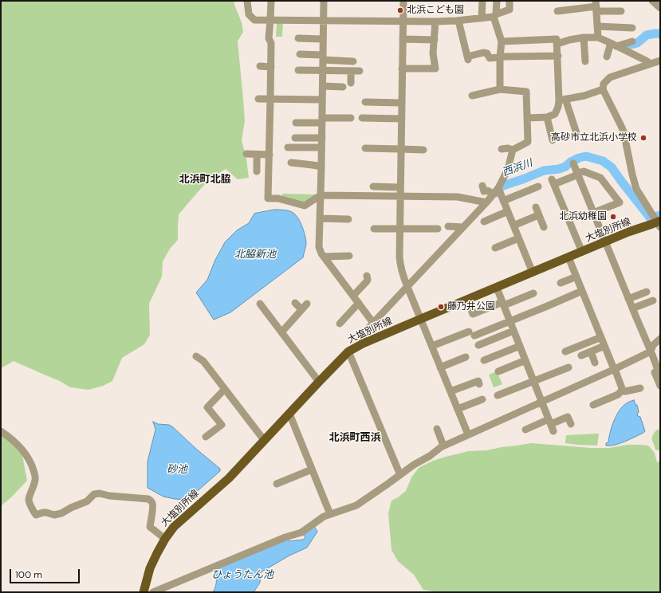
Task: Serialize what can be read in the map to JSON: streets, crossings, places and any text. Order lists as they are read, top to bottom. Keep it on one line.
{"streets":{"main road":["大塩別所線"]},"districts":["北浜町北脇","北浜町西浜"],"water":["西浜川","北脇新池","砂池","ひょうたん池"],"places":["北浜こども園","高砂市立北浜小学校","北浜幼稚園","藤乃井公園"],"scale_bar":"100 m"}
